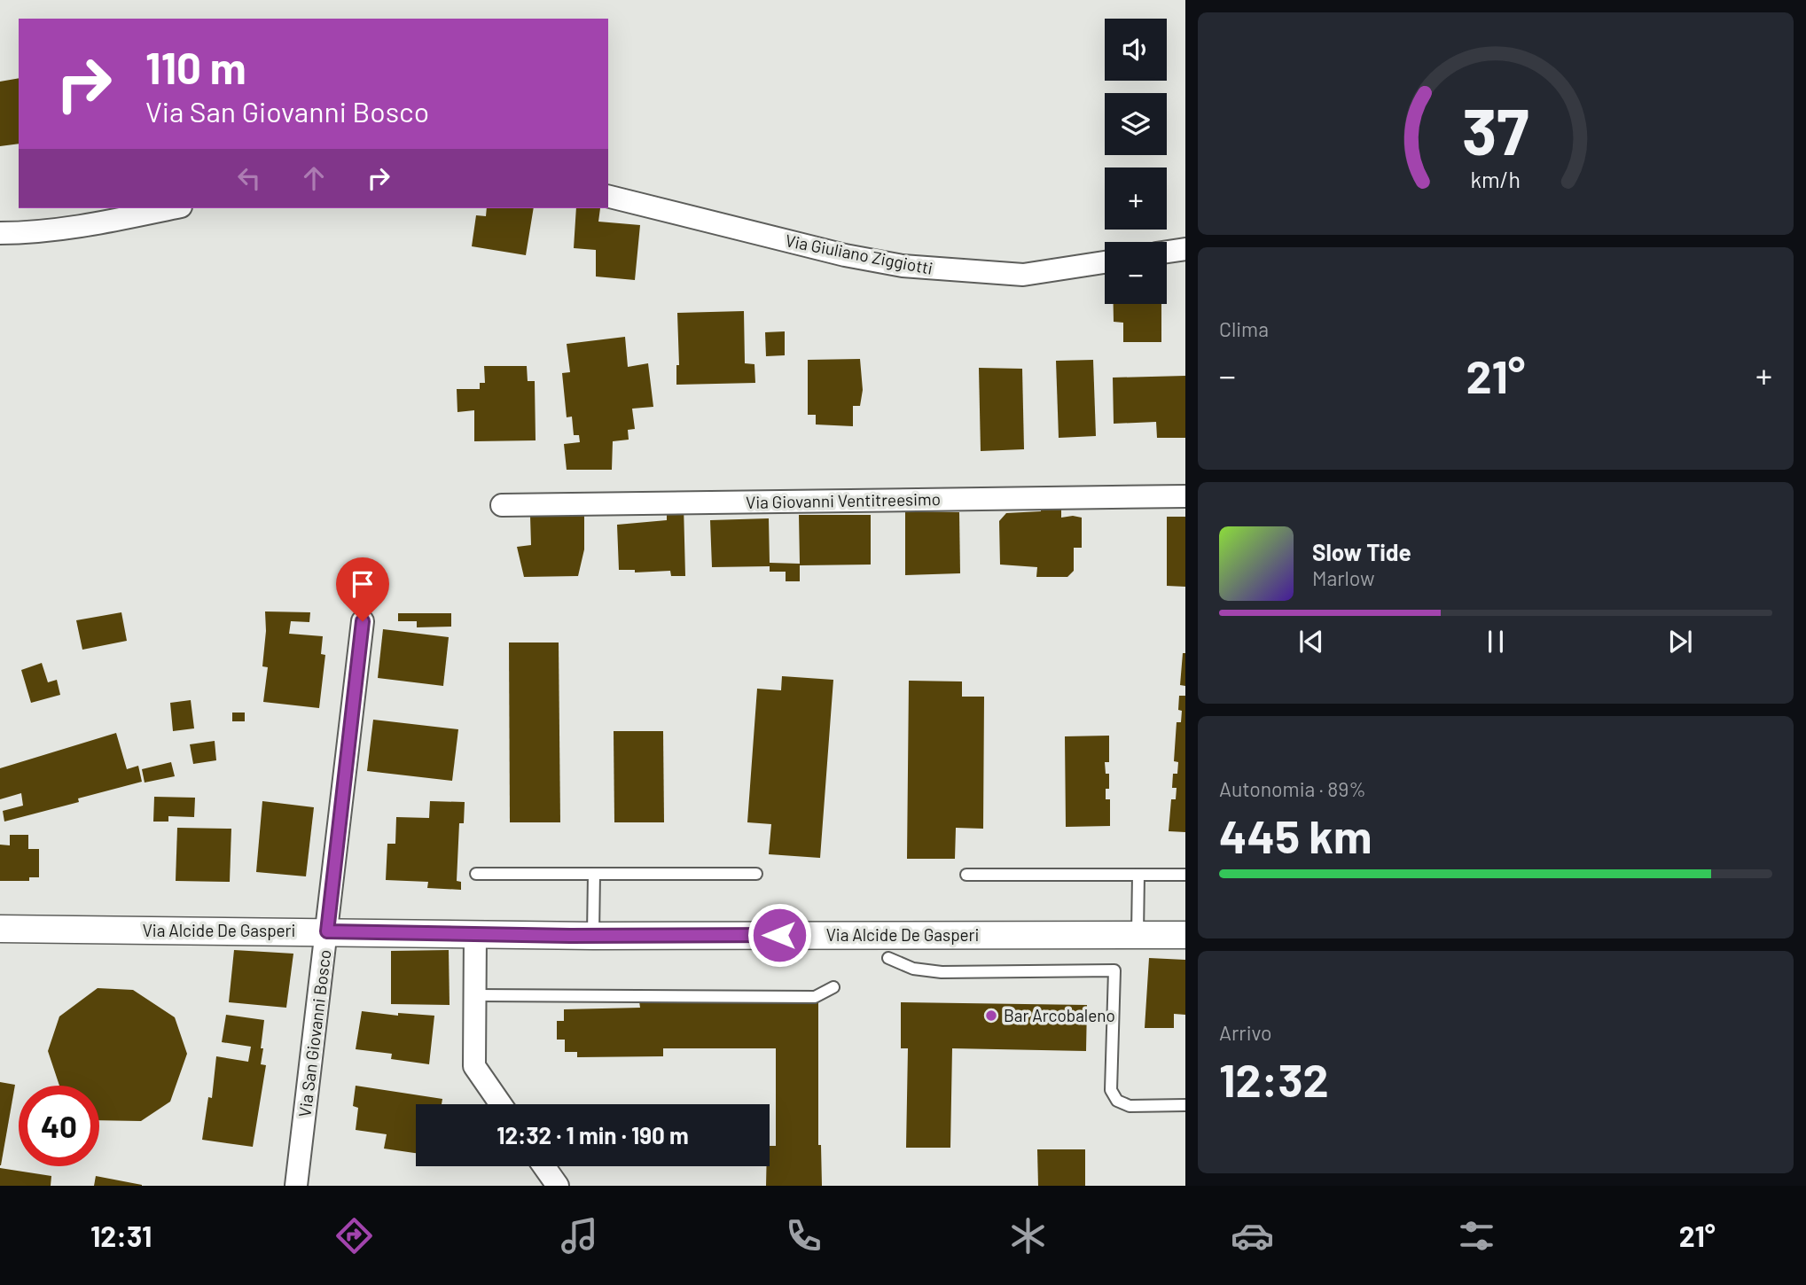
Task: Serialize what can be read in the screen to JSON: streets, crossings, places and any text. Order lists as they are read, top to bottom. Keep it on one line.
{"streets":{"street":["Via Giuliano Ziggiotti","Via Giovanni Ventitreesimo","Via Alcide De Gasperi","Via San Giovanni Bosco"]},"crossings":[["Via Alcide De Gasperi","Via San Giovanni Bosco"]],"places":["Bar Arcobaleno"],"page":{"map_buttons":["+","−"],"turn":["110 m","Via San Giovanni Bosco"],"tile":["Clima",["Autonomia · 89%","445 km"],["Arrivo","12:32"]],"heat":["−","21°","+"],"song":["Slow Tide","Marlow"],"limit":"40","trip":"12:32 · 1 min · 190 m","tabs":["12:31","21°"],"gauge":["37","km/h"]}}
